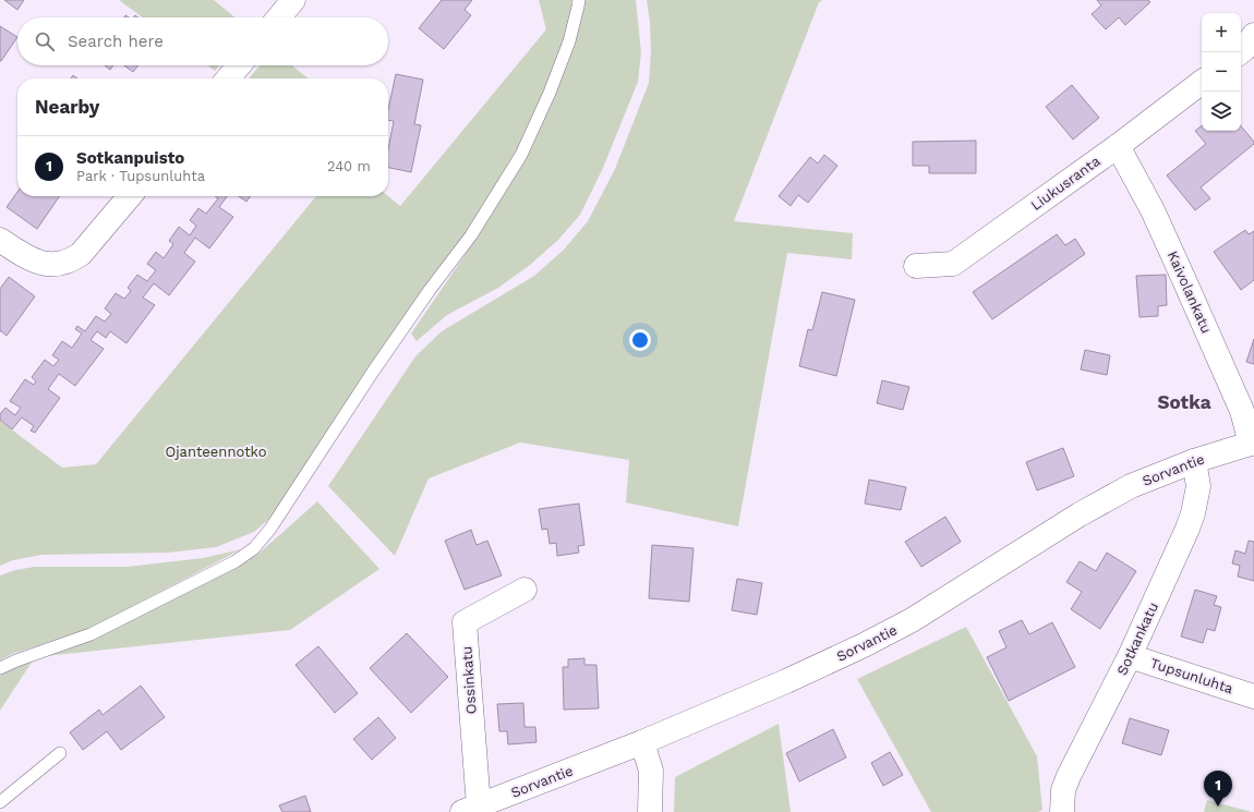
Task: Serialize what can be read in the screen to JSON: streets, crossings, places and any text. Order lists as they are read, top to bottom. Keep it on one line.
{"streets":{"street":["Liukusranta","Kaivolankatu","Sorvantie","Sotkankatu","Tupsunluhta","Ossinkatu"]},"crossings":[["Liukusranta","Kaivolankatu"],["Kaivolankatu","Sorvantie"],["Sorvantie","Sotkankatu"],["Sorvantie","Ossinkatu"],["Sotkankatu","Tupsunluhta"]],"districts":["Sotka"],"parks":["Ojanteennotko"],"page":{"map_buttons":["+","−"],"search":"Search here","heading":"Nearby","list":[{"mark":"1","name":"Sotkanpuisto","note":"Park · Tupsunluhta","value":"240 m"}],"pins":"1"}}
